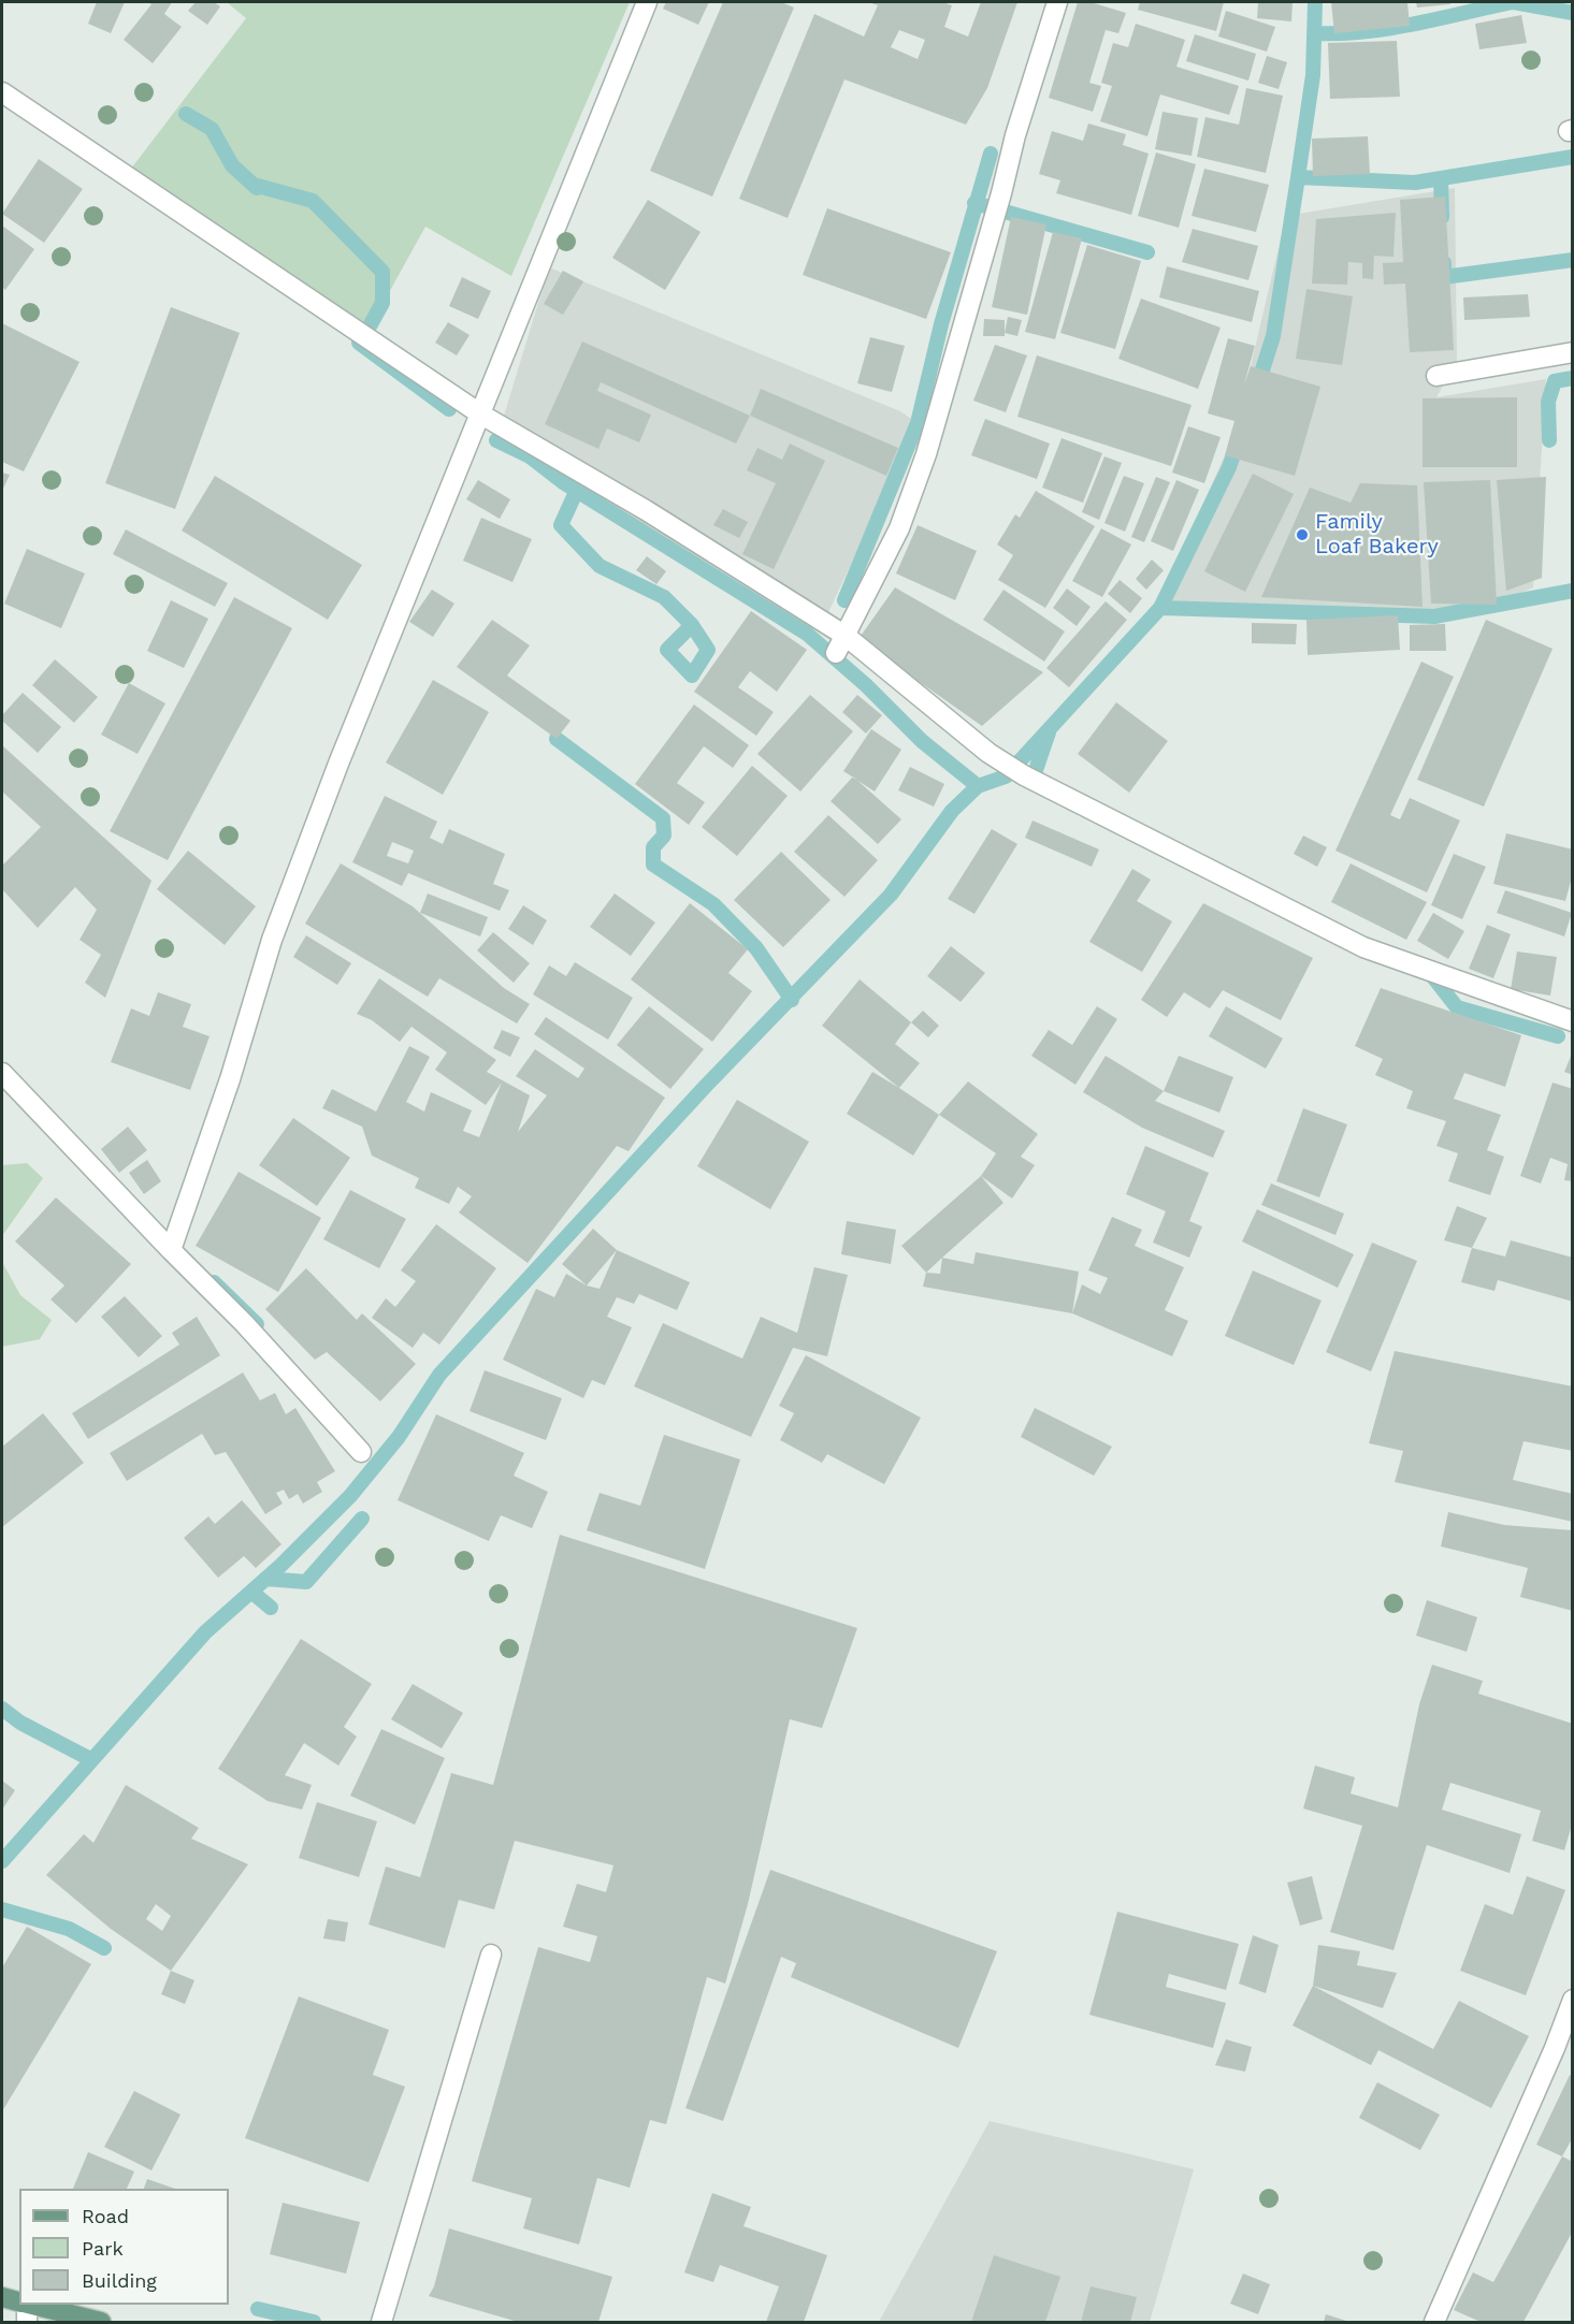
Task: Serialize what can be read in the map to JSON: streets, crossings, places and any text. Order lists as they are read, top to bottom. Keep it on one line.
{"places":["Family Loaf Bakery"],"legend":["Road","Park","Building"]}
